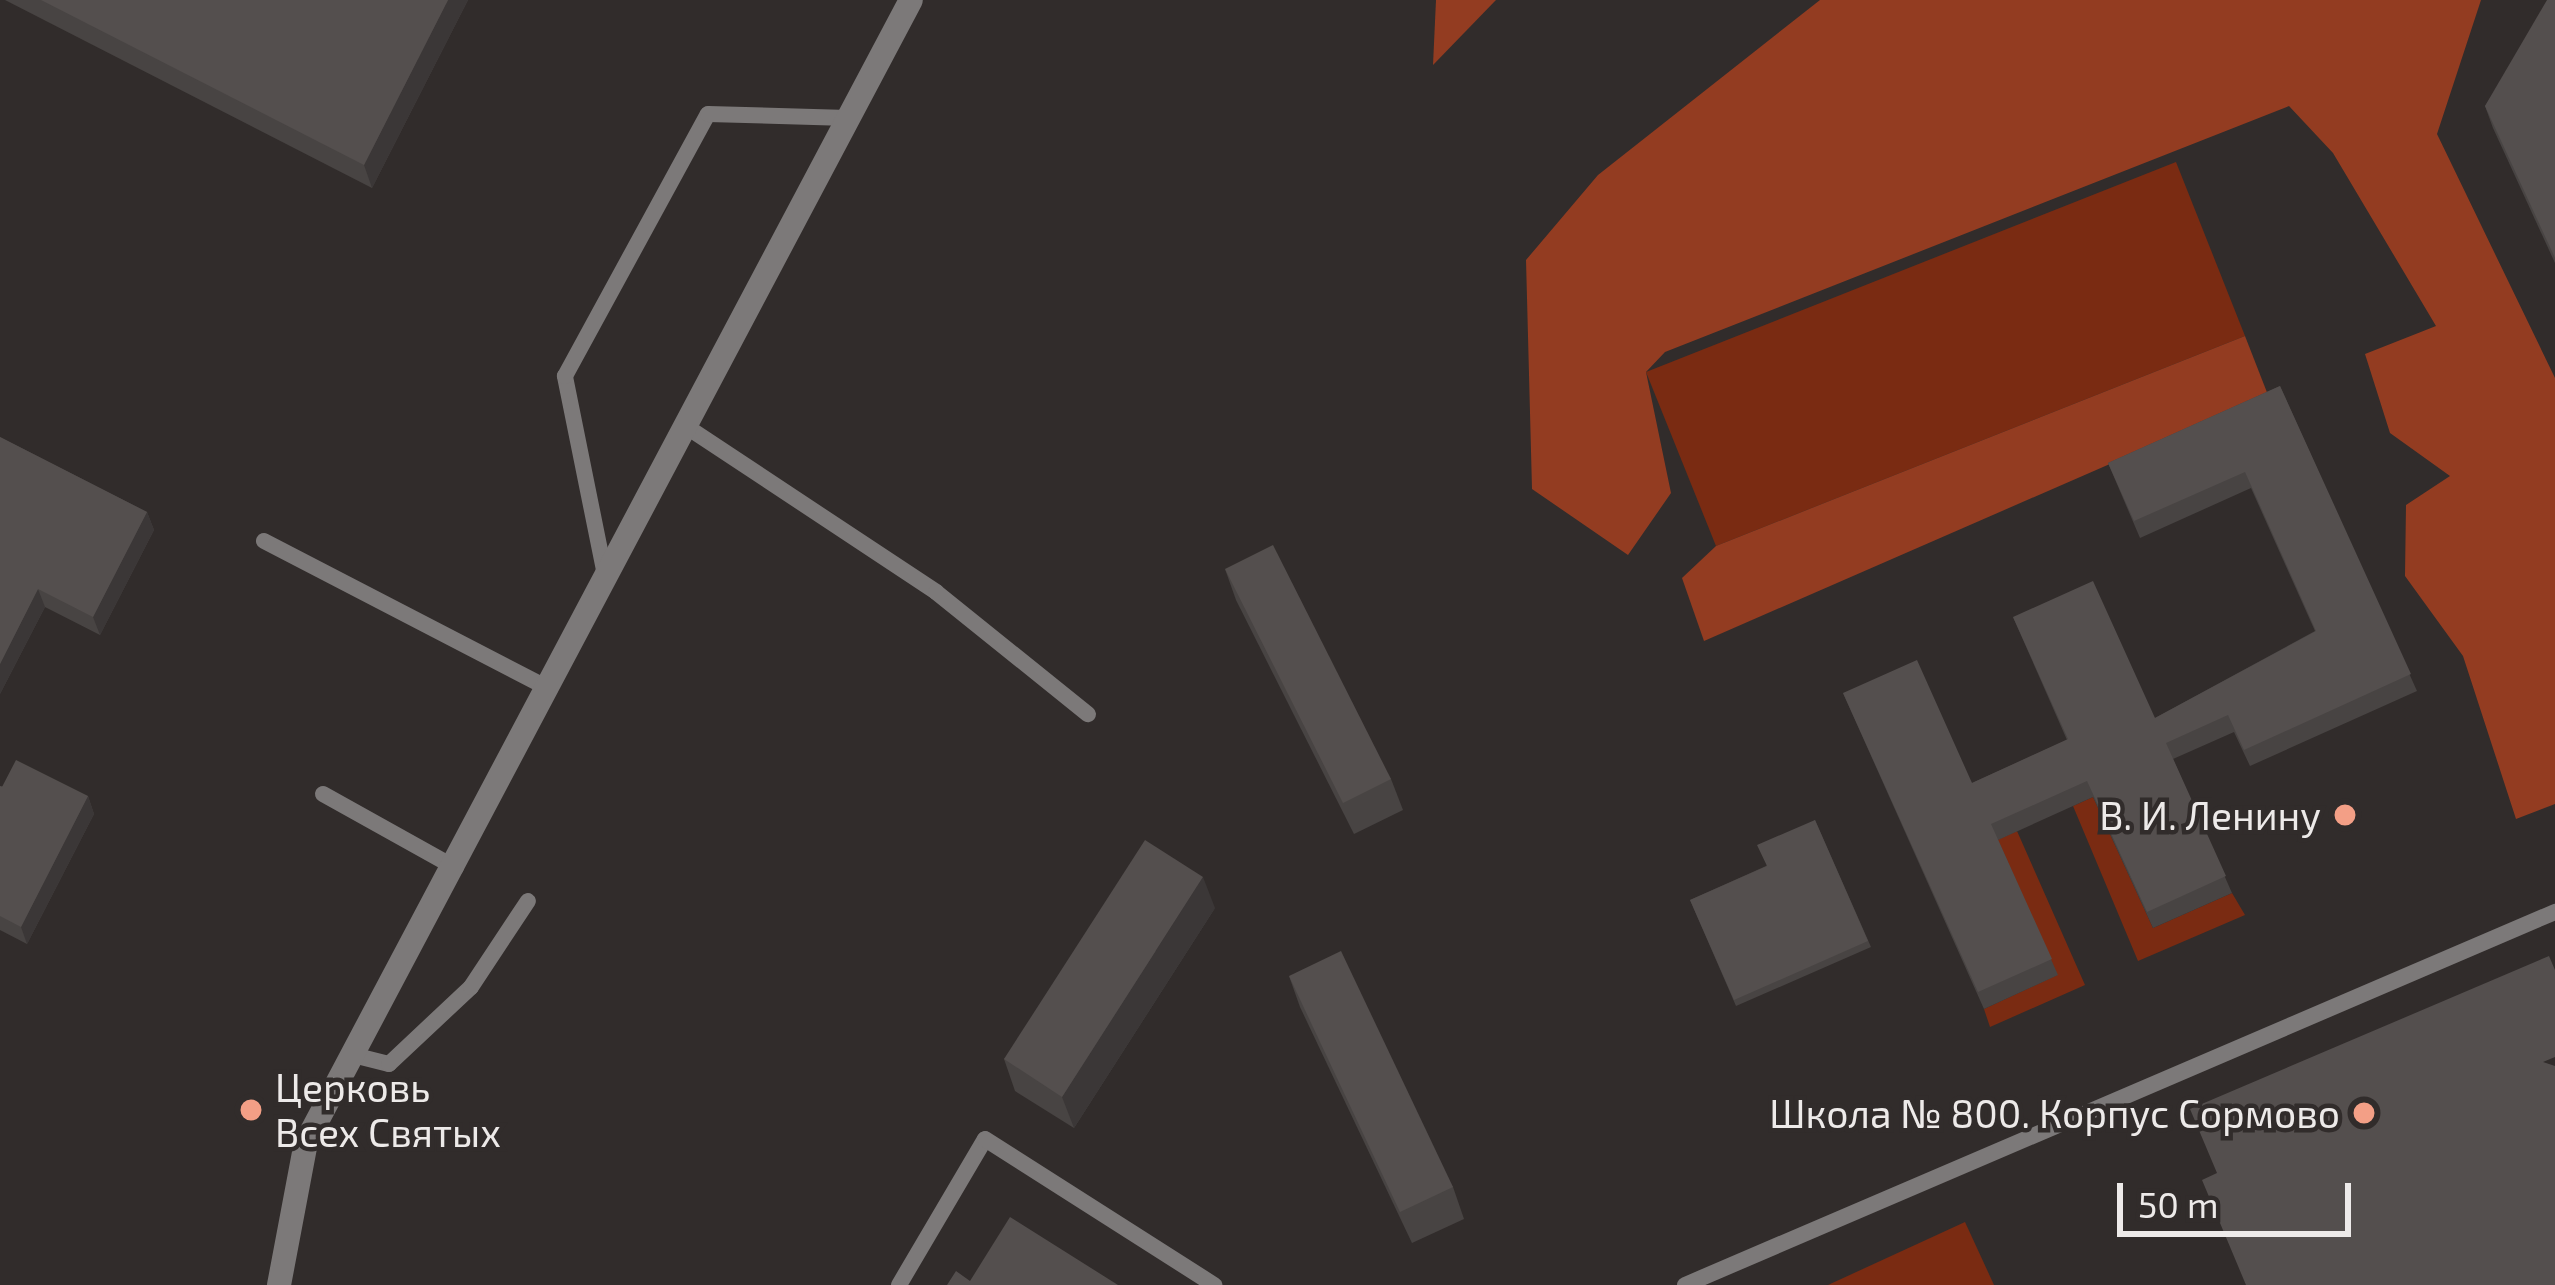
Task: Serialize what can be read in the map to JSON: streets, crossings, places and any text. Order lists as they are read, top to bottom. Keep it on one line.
{"places":["В. И. Ленину","Церковь Всех Святых","Школа № 800. Корпус Сормово"],"scale_bar":"50 m"}
